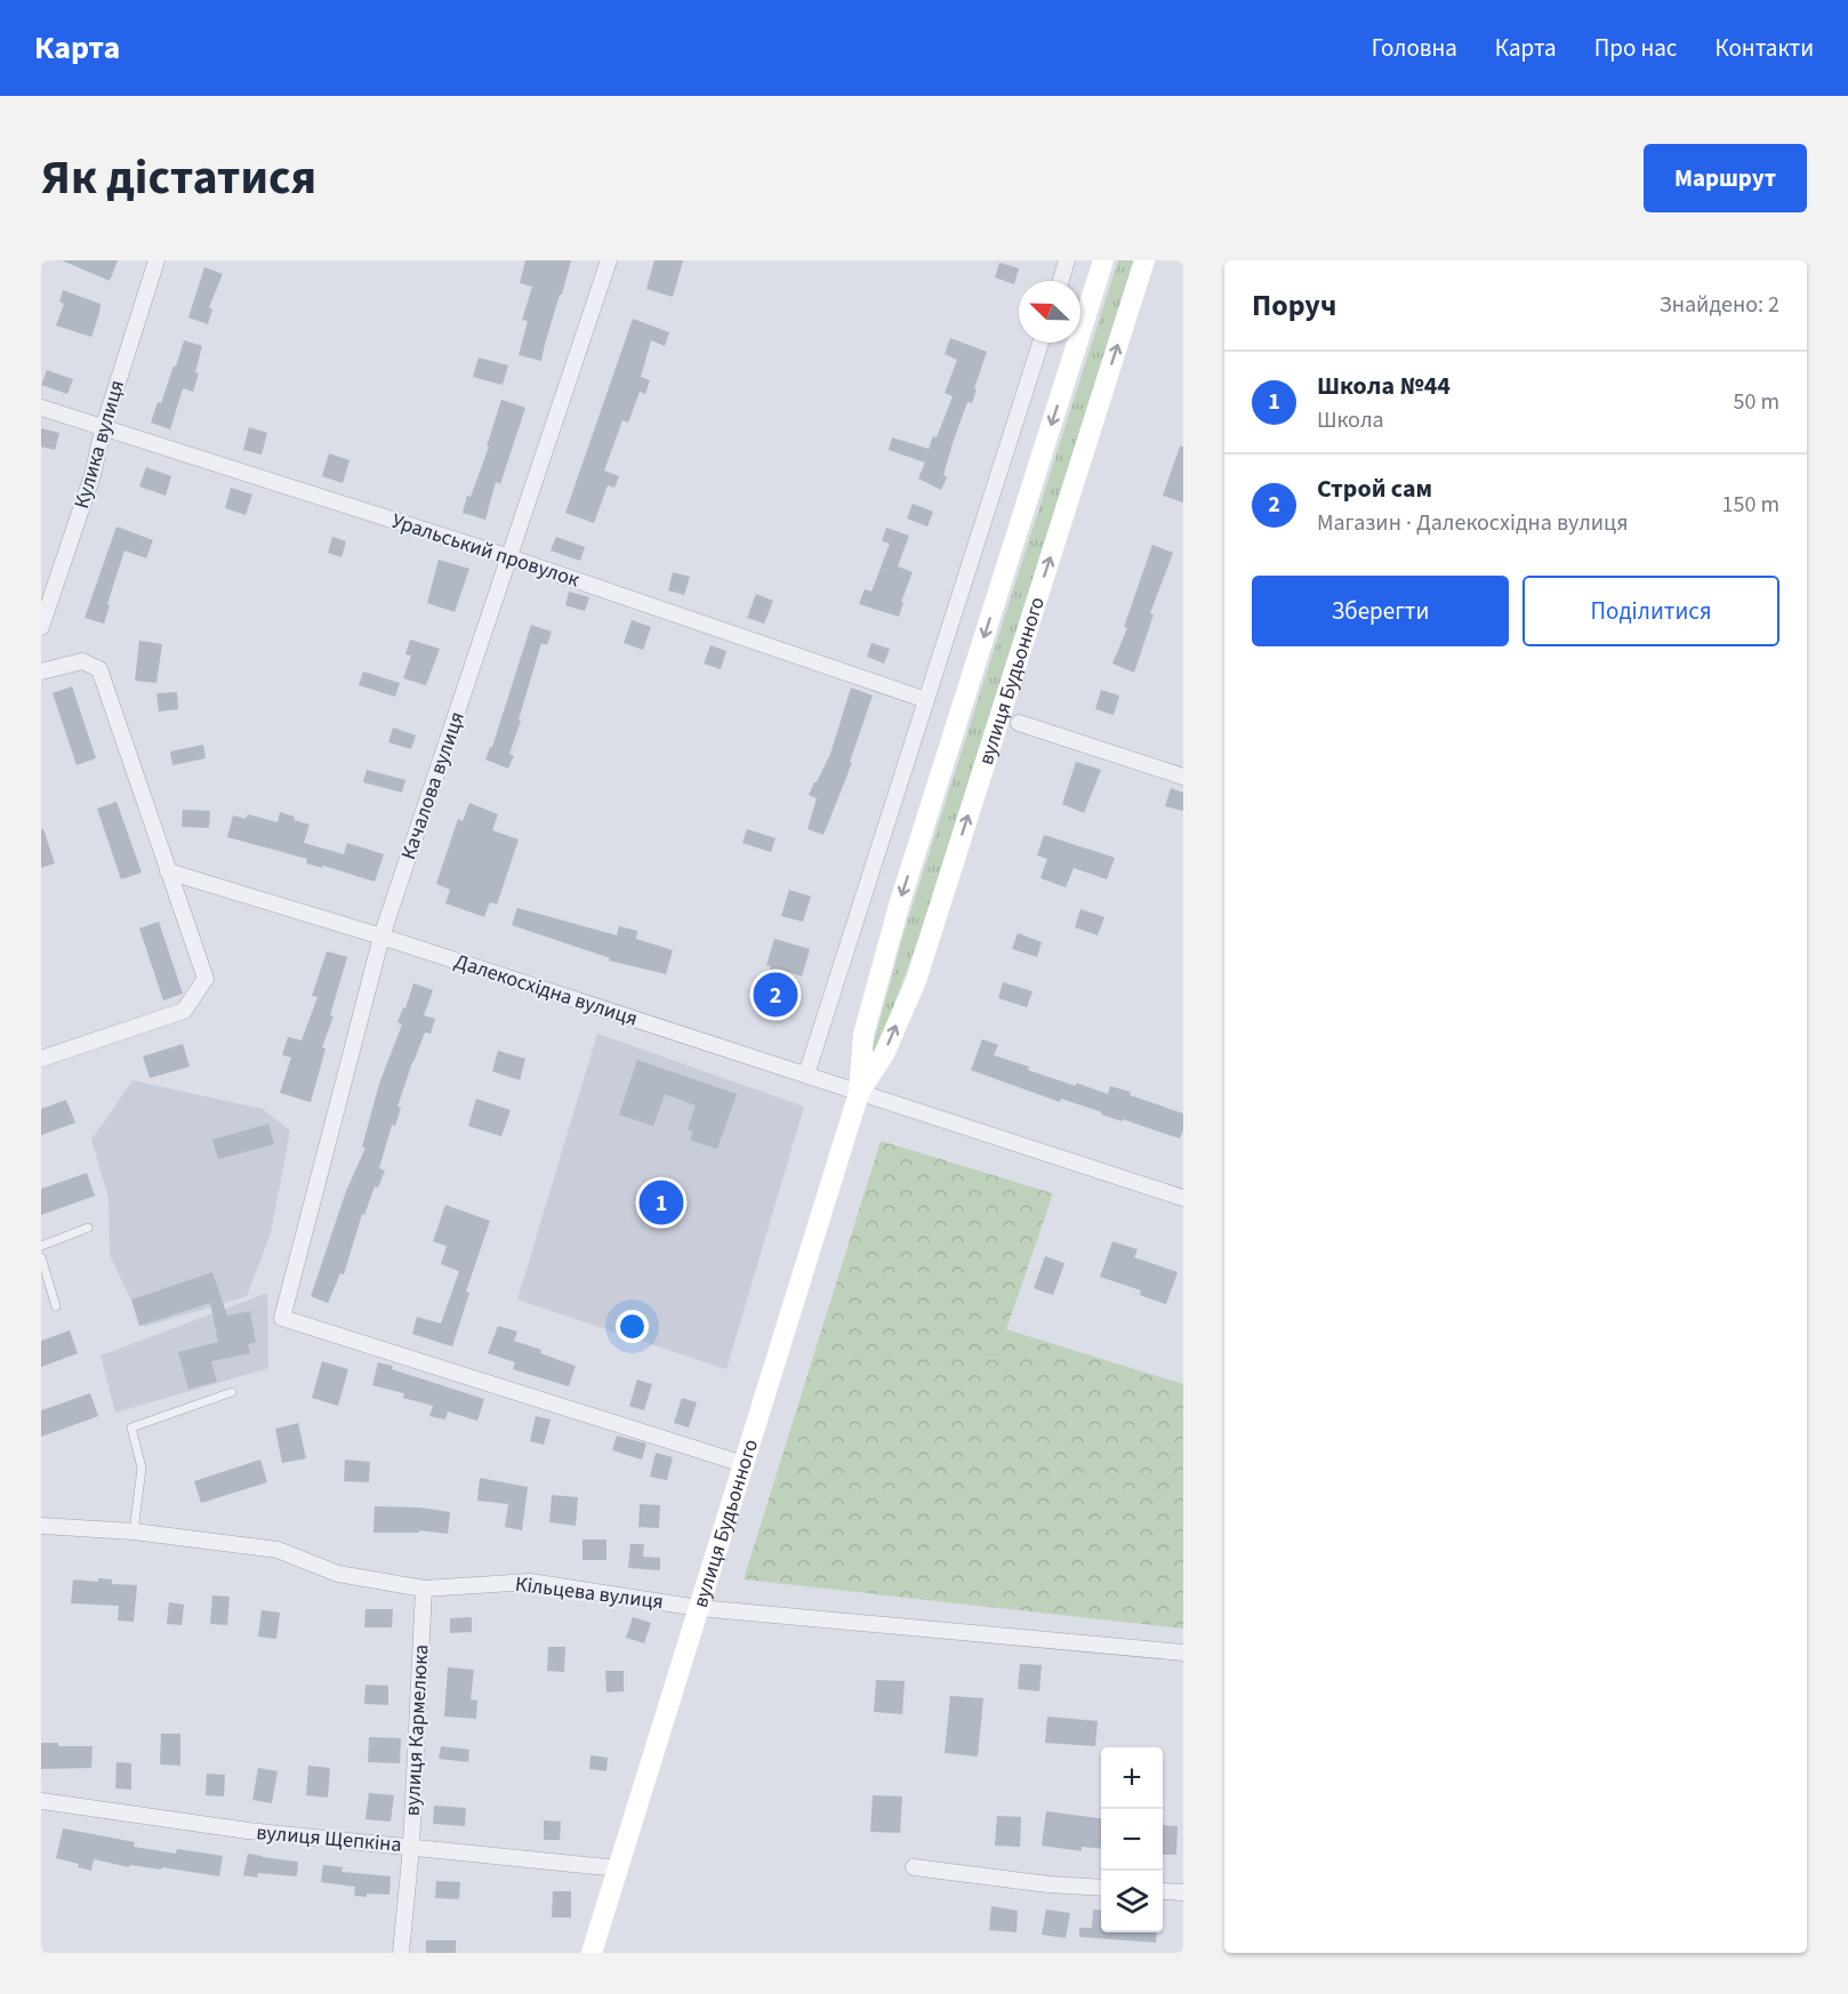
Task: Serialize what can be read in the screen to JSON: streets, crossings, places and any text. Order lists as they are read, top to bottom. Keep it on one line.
{"streets":{"main road":["вулиця Будьонного"],"street":["Кулика вулиця","Уральський провулок","Качалова вулиця","Далекосхідна вулиця","Кільцева вулиця","вулиця Кармелюка","вулиця Щепкіна"]},"crossings":[["Кулика вулиця","Уральський провулок"],["Уральський провулок","Качалова вулиця"],["вулиця Будьонного","Качалова вулиця"],["вулиця Будьонного","Далекосхідна вулиця"],["вулиця Будьонного","Кільцева вулиця"],["вулиця Будьонного","вулиця Щепкіна"],["Качалова вулиця","Далекосхідна вулиця"],["Кільцева вулиця","вулиця Кармелюка"],["вулиця Кармелюка","вулиця Щепкіна"]],"north":"top left","page":{"header":"Карта","nav":["Головна","Карта","Про нас","Контакти"],"title":"Як дістатися","buttons":["Маршрут",["Зберегти","Поділитися"]],"heading":["Поруч","Знайдено: 2"],"list":[{"mark":"1","name":"Школа №44","note":"Школа","value":"50 m"},{"mark":"2","name":"Строй сам","note":"Магазин · Далекосхідна вулиця","value":"150 m"}],"pins":["2","1"],"map_buttons":["+","−"]}}
